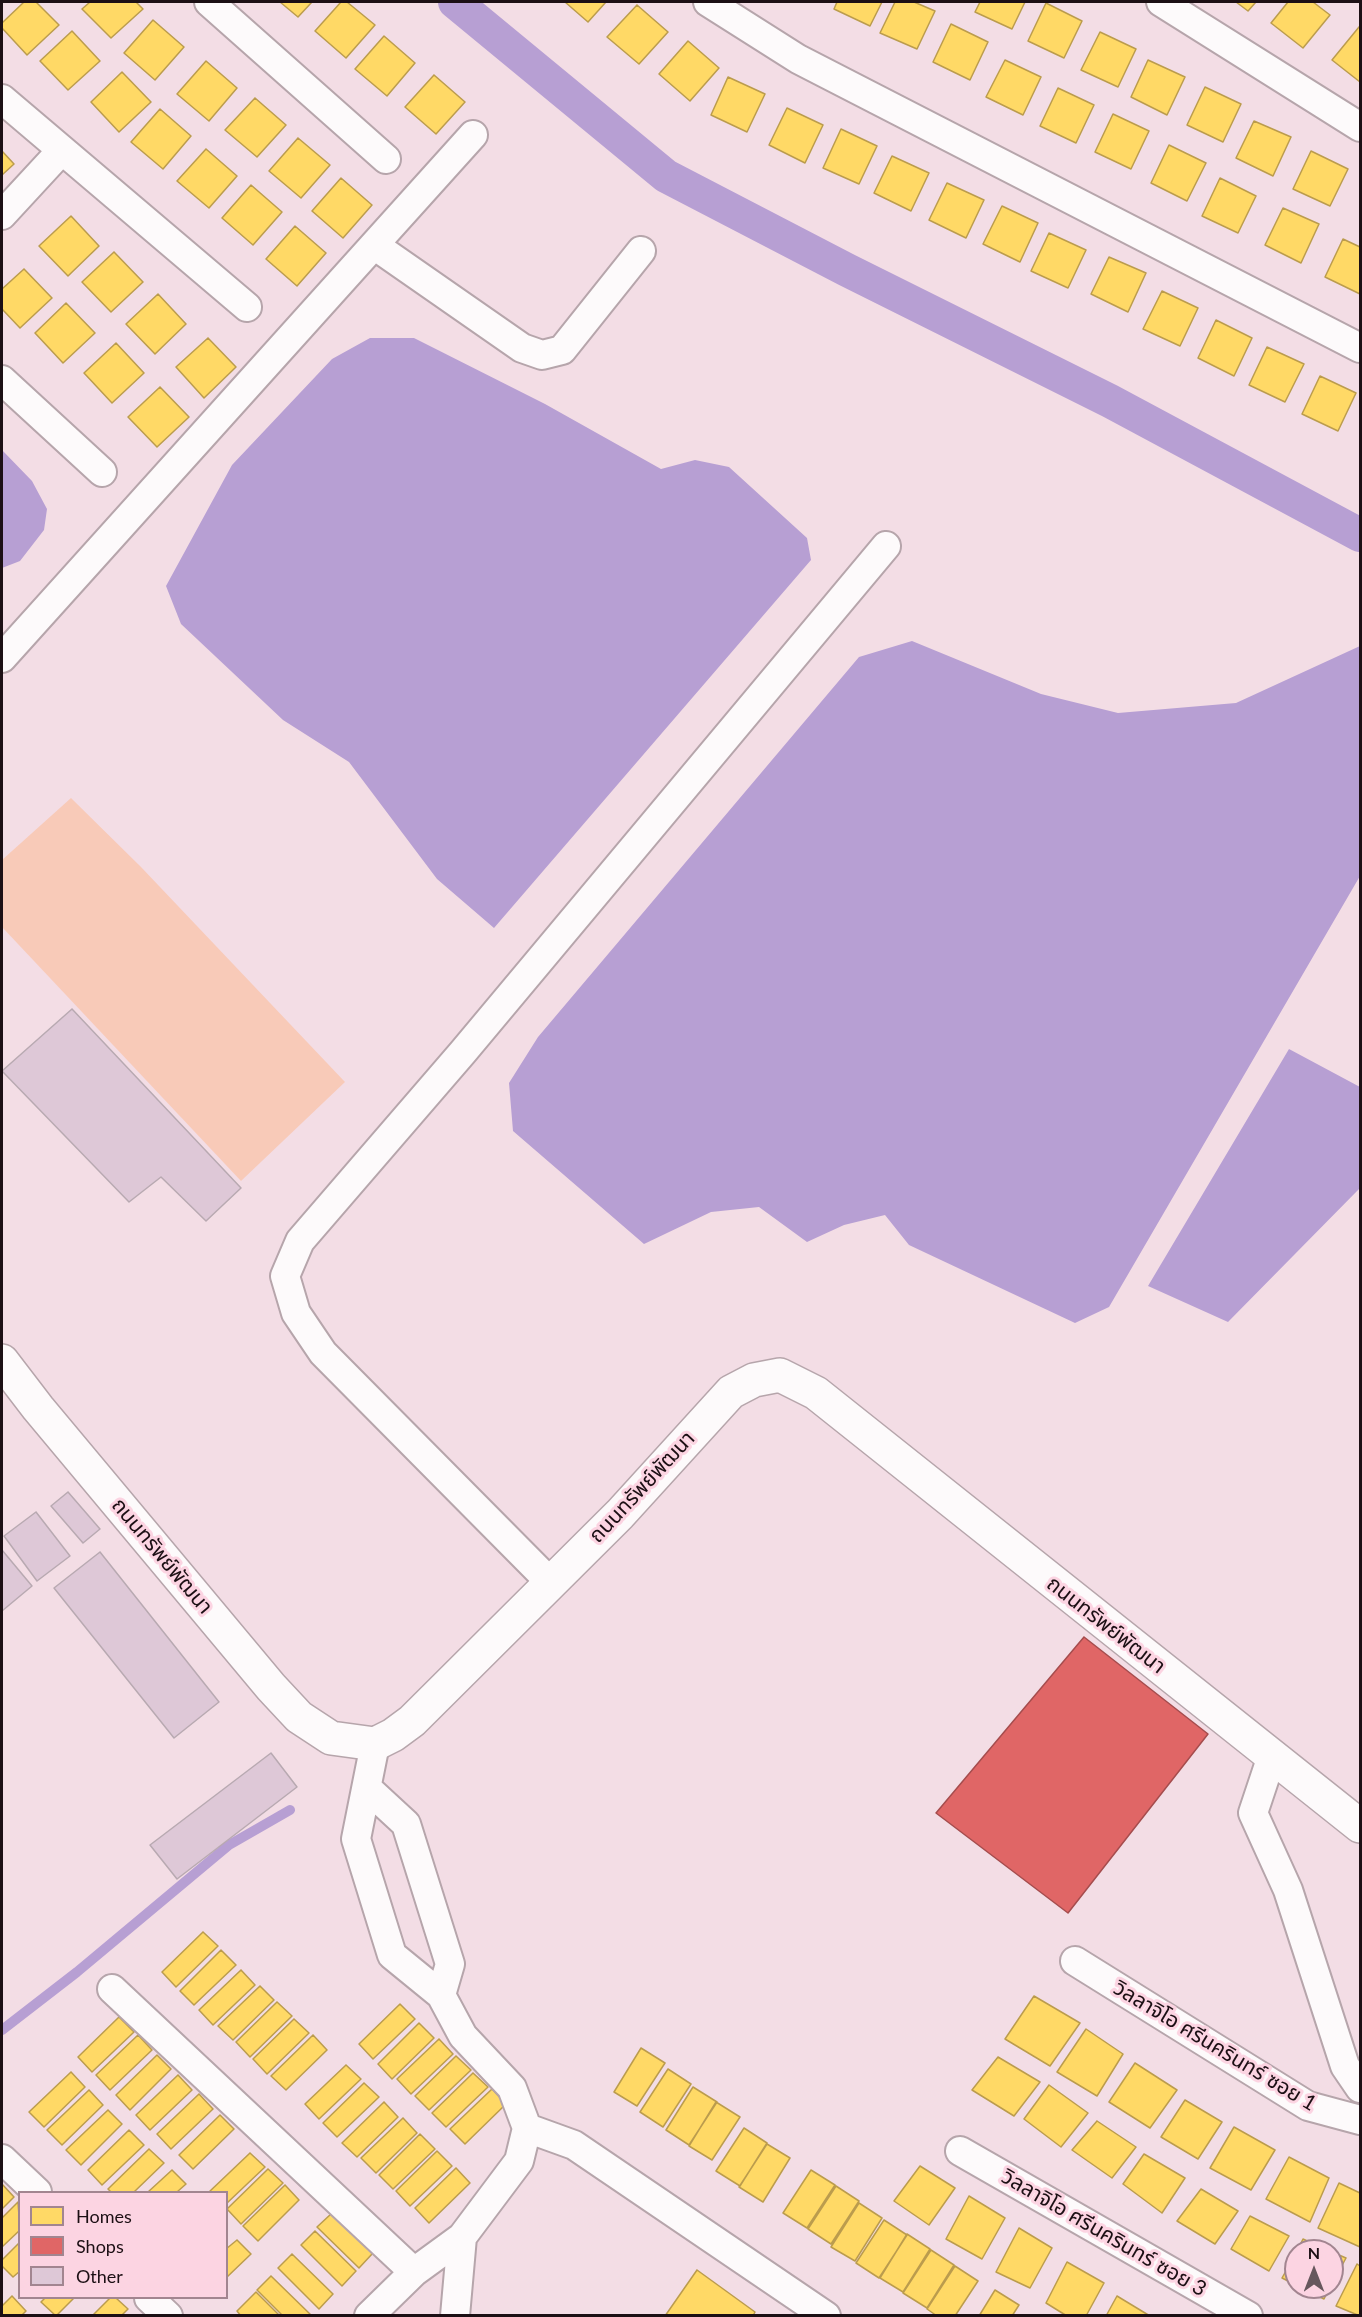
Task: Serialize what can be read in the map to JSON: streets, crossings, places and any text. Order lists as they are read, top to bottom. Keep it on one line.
{"streets":{"street":["ถนนทรัพย์พัฒนา","วิลลาจิโอ ศรีนครินทร์ ซอย 1","วิลลาจิโอ ศรีนครินทร์ ซอย 3"]},"legend":["Homes","Shops","Other"],"north":"top"}
